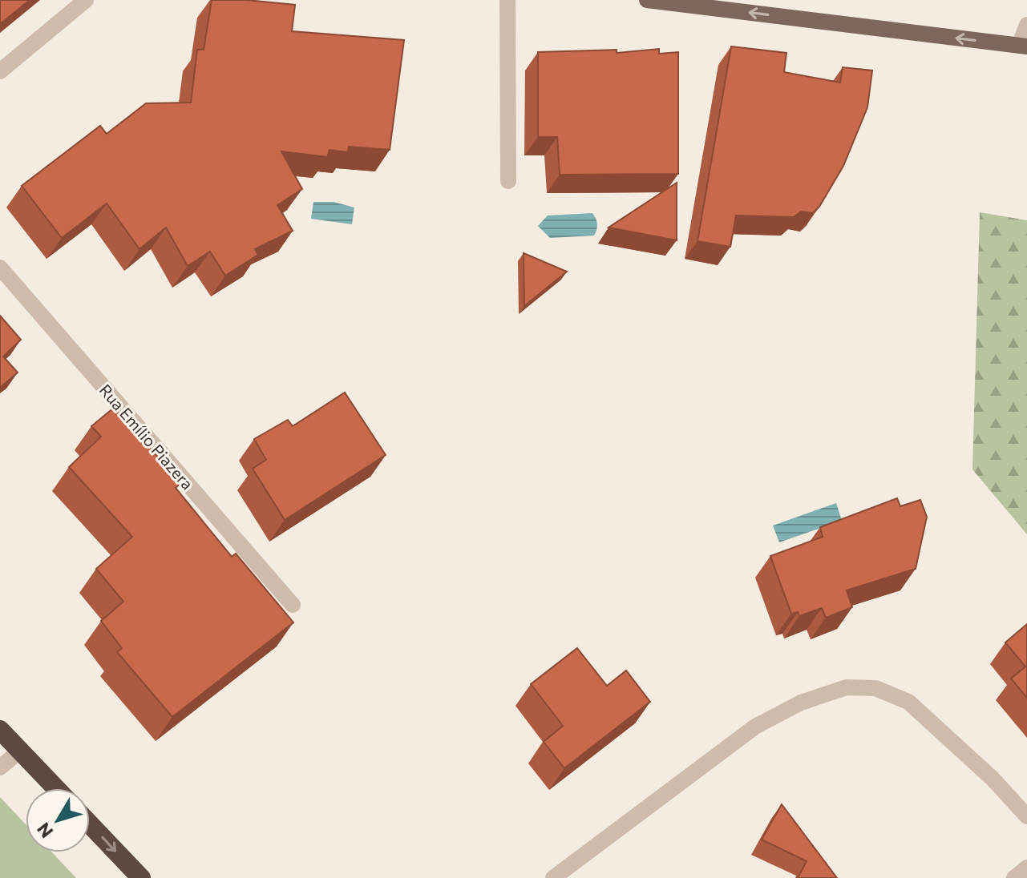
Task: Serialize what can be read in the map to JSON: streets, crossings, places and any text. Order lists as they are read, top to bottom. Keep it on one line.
{"streets":{"street":["Rua Emílio Piazera"]},"north":"bottom left"}
